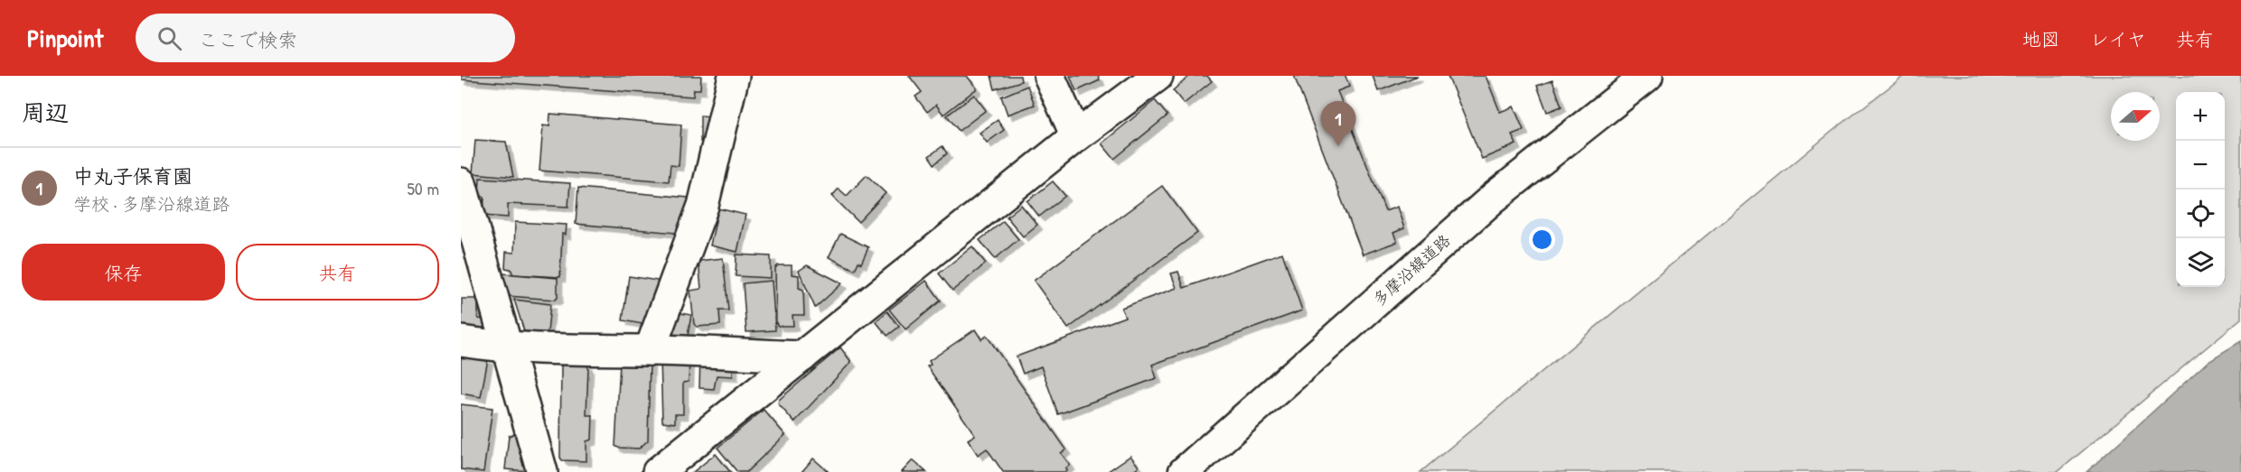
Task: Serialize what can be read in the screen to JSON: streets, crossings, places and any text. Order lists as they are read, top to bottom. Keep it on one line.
{"streets":{"street":["多摩沿線道路"]},"north":"right","page":{"header":"Pinpoint","search":"ここで検索","nav":["地図","レイヤ","共有"],"heading":"周辺","map_buttons":["+","−"],"pins":"1","list":[{"mark":"1","name":"中丸子保育園","note":"学校 · 多摩沿線道路","value":"50 m"}],"buttons":["保存","共有"]}}
